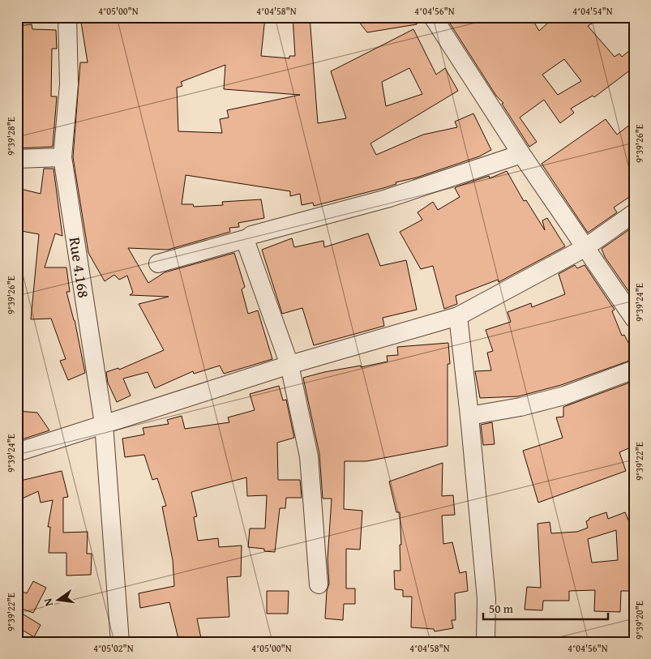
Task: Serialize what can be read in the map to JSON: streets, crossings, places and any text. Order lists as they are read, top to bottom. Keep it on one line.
{"streets":{"street":["Rue 4.168"]},"scale_bar":"50 m","north":"left","coordinates":["4°05'00\"N","4°04'58\"N","4°04'56\"N","4°04'54\"N","9°39'28\"E","9°39'26\"E","9°39'24\"E","9°39'22\"E","9°39'20\"E","4°05'02\"N"]}
